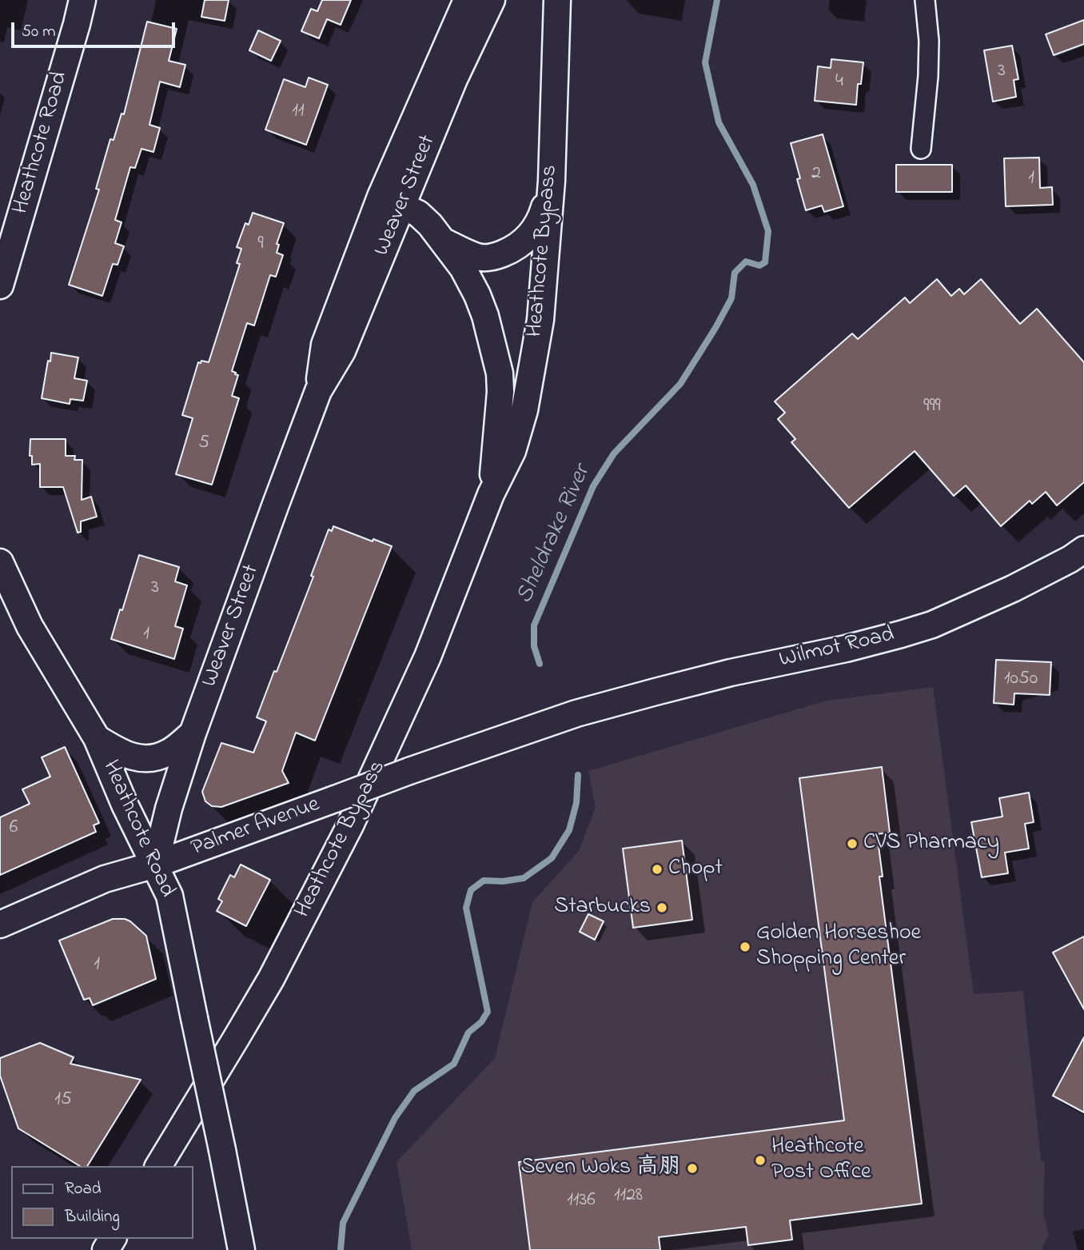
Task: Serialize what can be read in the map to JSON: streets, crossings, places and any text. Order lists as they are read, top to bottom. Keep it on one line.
{"streets":{"main road":["Heathcote Road","Weaver Street","Heathcote Bypass","Wilmot Road","Palmer Avenue"]},"crossings":[["Heathcote Road","Weaver Street"],["Heathcote Road","Palmer Avenue"],["Weaver Street","Heathcote Bypass"],["Weaver Street","Palmer Avenue"],["Wilmot Road","Palmer Avenue"]],"water":["Sheldrake River"],"places":["CVS Pharmacy","Chopt","Starbucks","Golden Horseshoe Shopping Center","Heathcote Post Office","Seven Woks 高朋"],"house_numbers":["3","4","11","2","1","9","999","5","3","1","1050","6","1","15","1128","1136"],"legend":["Road","Building"],"scale_bar":"50 m"}
